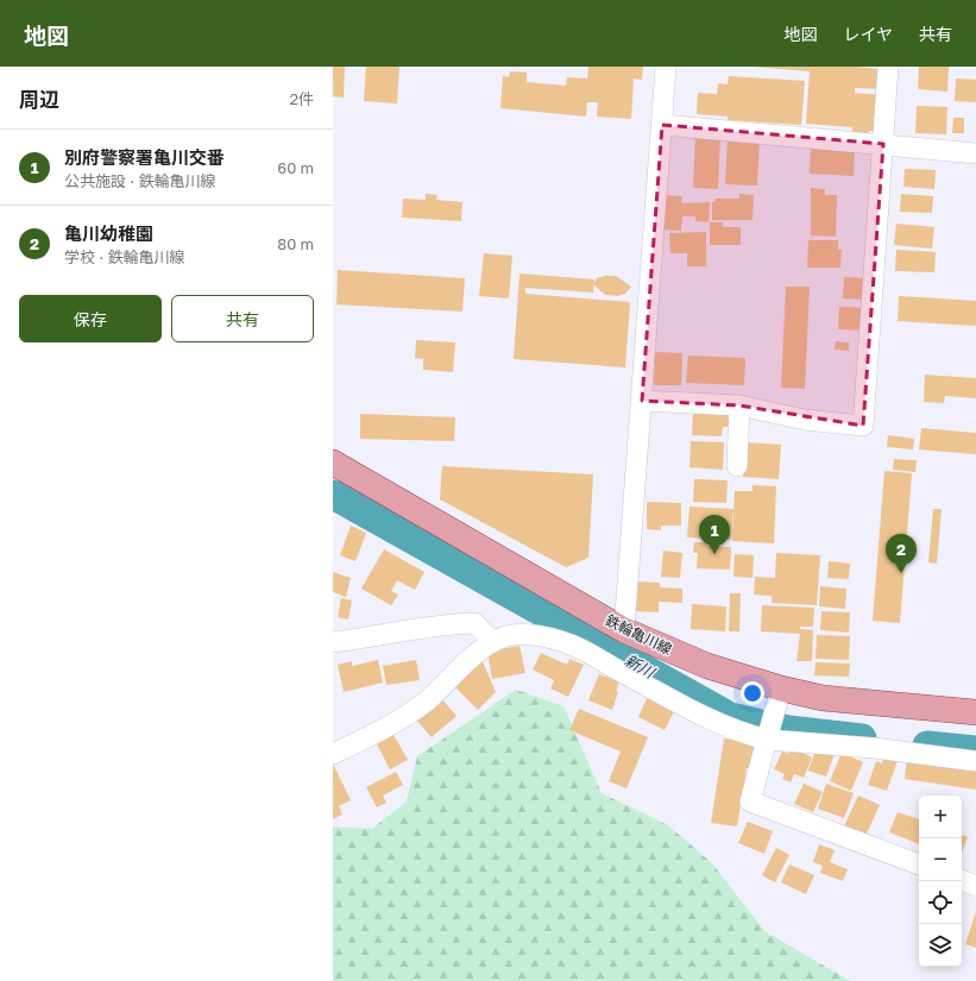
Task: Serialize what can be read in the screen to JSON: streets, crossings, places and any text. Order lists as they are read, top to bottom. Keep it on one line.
{"streets":{"main road":["鉄輪亀川線"]},"water":["新川"],"page":{"header":"地図","nav":["地図","レイヤ","共有"],"heading":["周辺","2件"],"list":[{"mark":"1","name":"別府警察署亀川交番","note":"公共施設 · 鉄輪亀川線","value":"60 m"},{"mark":"2","name":"亀川幼稚園","note":"学校 · 鉄輪亀川線","value":"80 m"}],"buttons":["保存","共有"],"pins":["1","2"],"map_buttons":["+","−"]}}
